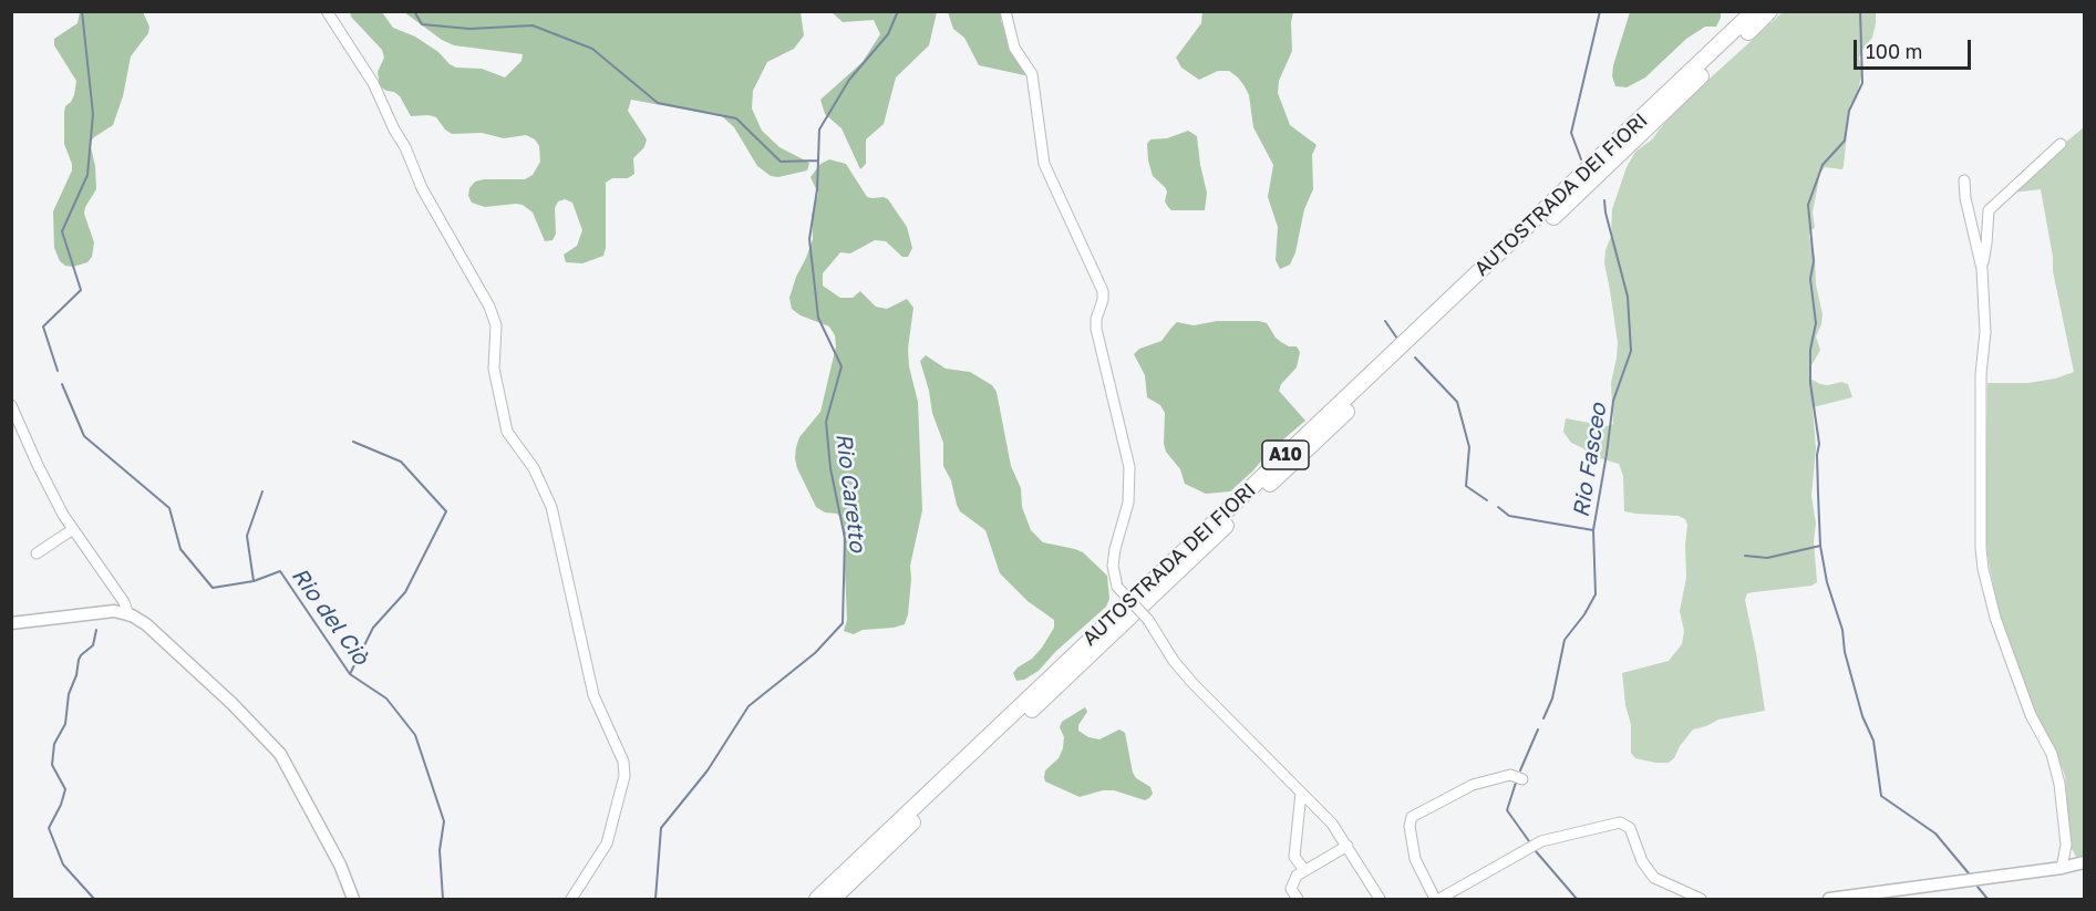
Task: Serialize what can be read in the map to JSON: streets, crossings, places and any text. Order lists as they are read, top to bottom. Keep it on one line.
{"streets":{"highway":["AUTOSTRADA DEI FIORI","A10"]},"water":["Rio Fasceo","Rio Caretto","Rio del Ciò"],"scale_bar":"100 m"}
